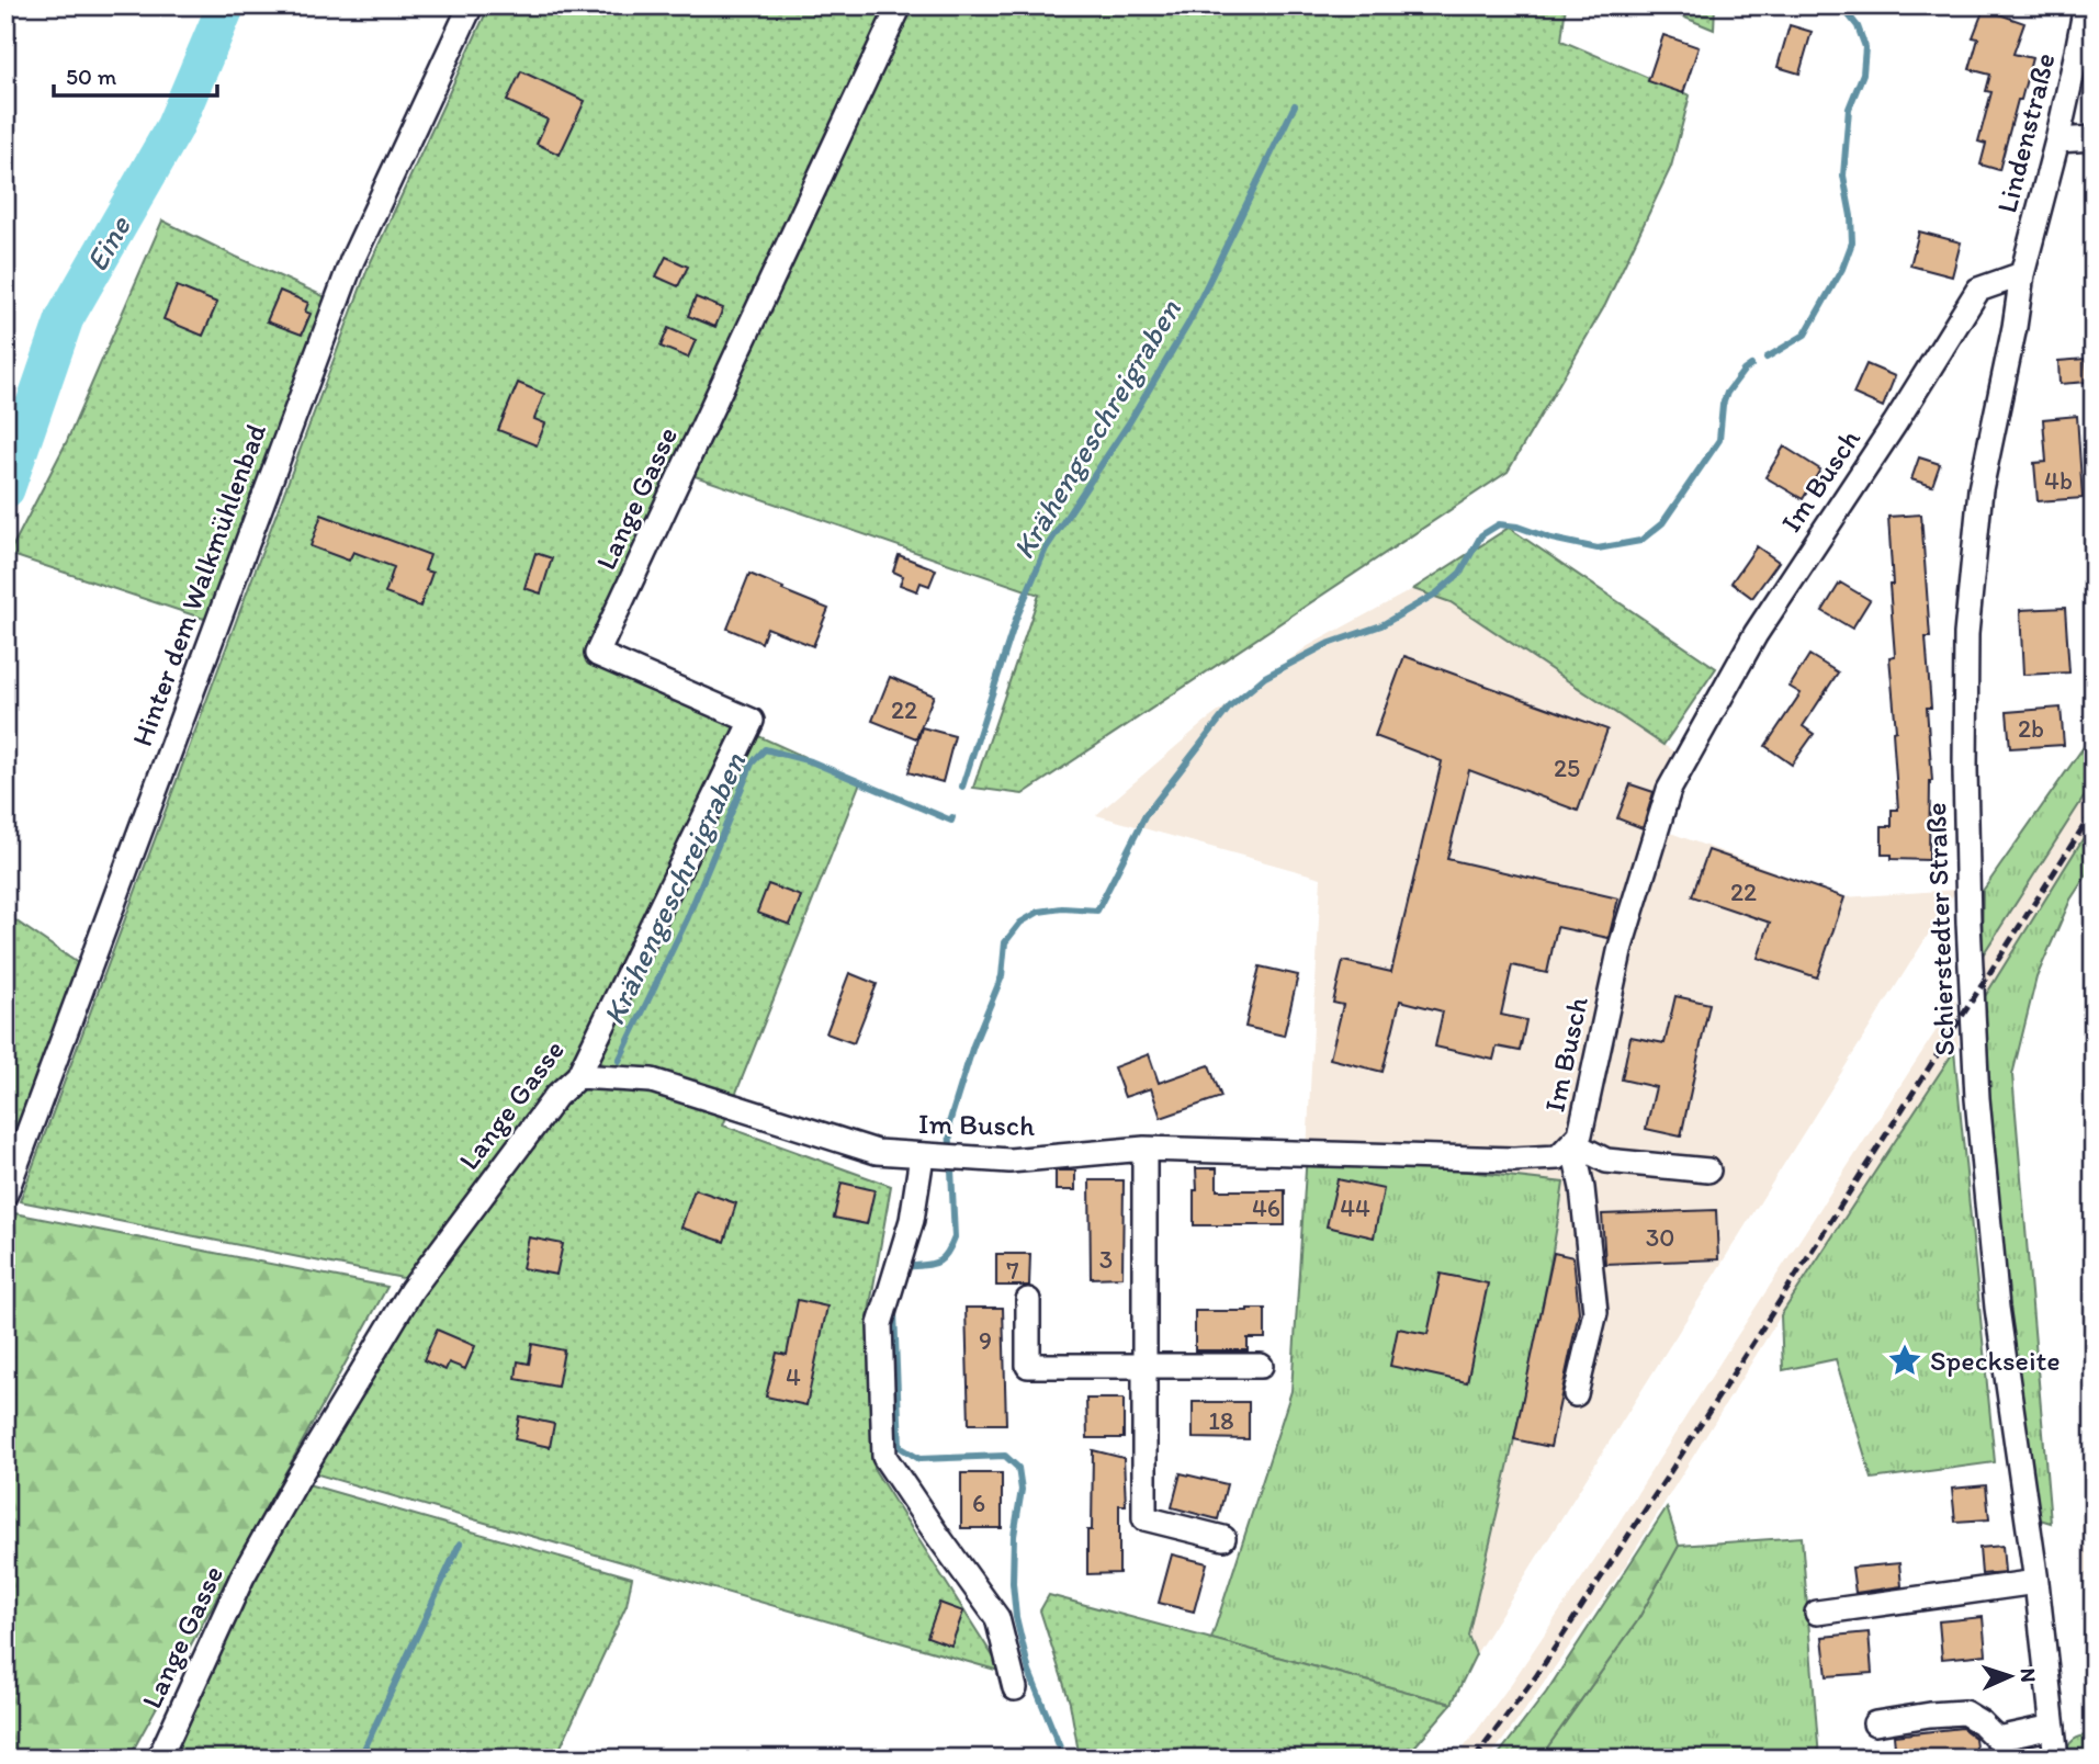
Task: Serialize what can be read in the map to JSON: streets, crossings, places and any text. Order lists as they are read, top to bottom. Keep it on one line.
{"streets":{"street":["Lindenstraße","Im Busch","Lange Gasse","Hinter dem Walkmühlenbad","Schierstedter Straße"]},"crossings":[["Lindenstraße","Im Busch"],["Lindenstraße","Schierstedter Straße"],["Im Busch","Lange Gasse"],["Im Busch","Schierstedter Straße"]],"water":["Eine","Krähengeschreigraben"],"places":{"place":["Speckseite"]},"house_numbers":["4b","22","2b","25","22","46","44","30","3","7","9","4","18","6"],"scale_bar":"50 m","north":"right"}
